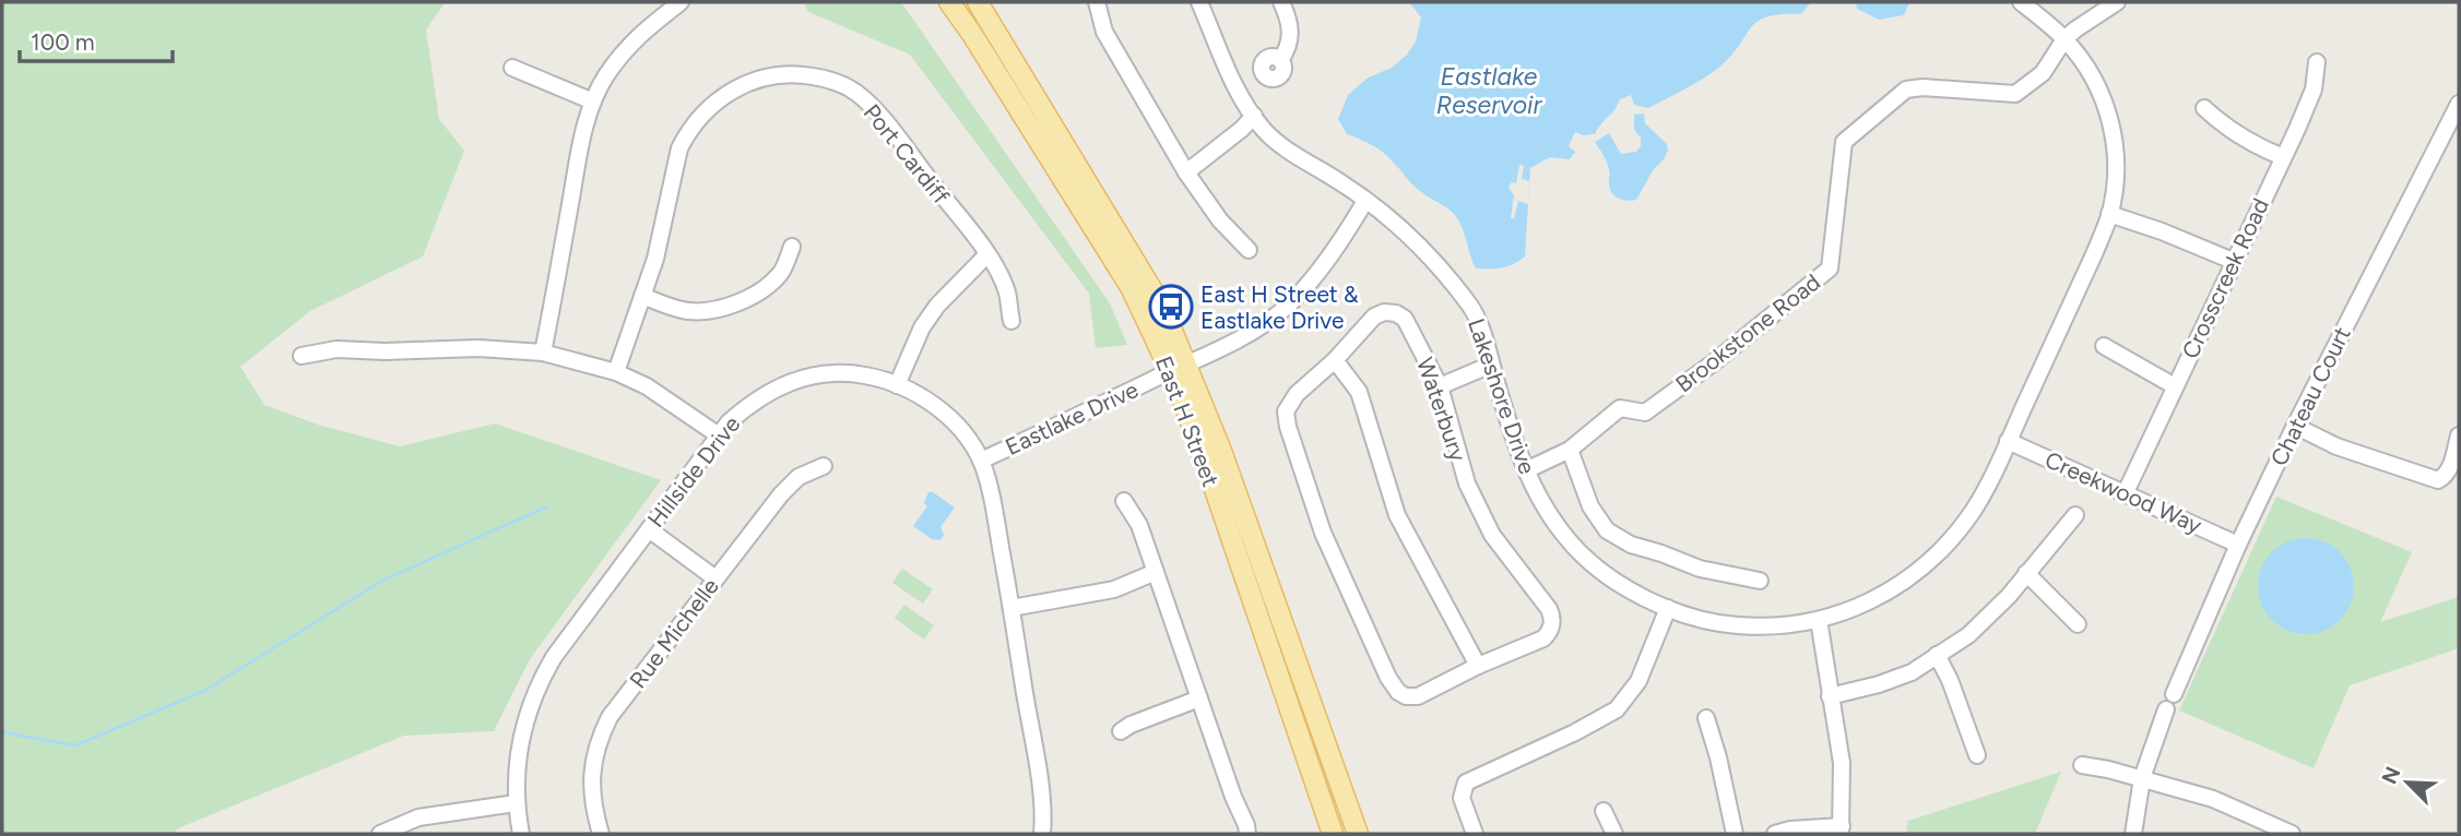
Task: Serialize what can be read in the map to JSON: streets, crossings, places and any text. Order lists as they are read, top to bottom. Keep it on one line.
{"streets":{"main road":["East H Street"],"street":["Port Cardiff","Crosscreek Road","Brookstone Road","Lakeshore Drive","Chateau Court","Waterbury","Eastlake Drive","Hillside Drive","Creekwood Way","Rue Michelle"]},"crossings":[["Crosscreek Road","Creekwood Way"],["Brookstone Road","Lakeshore Drive"],["Lakeshore Drive","Eastlake Drive"],["Lakeshore Drive","Creekwood Way"],["Chateau Court","Creekwood Way"],["Eastlake Drive","East H Street"],["Eastlake Drive","Hillside Drive"]],"water":["Eastlake Reservoir"],"places":{"bus stop":["East H Street & Eastlake Drive"]},"scale_bar":"100 m","north":"top left"}
